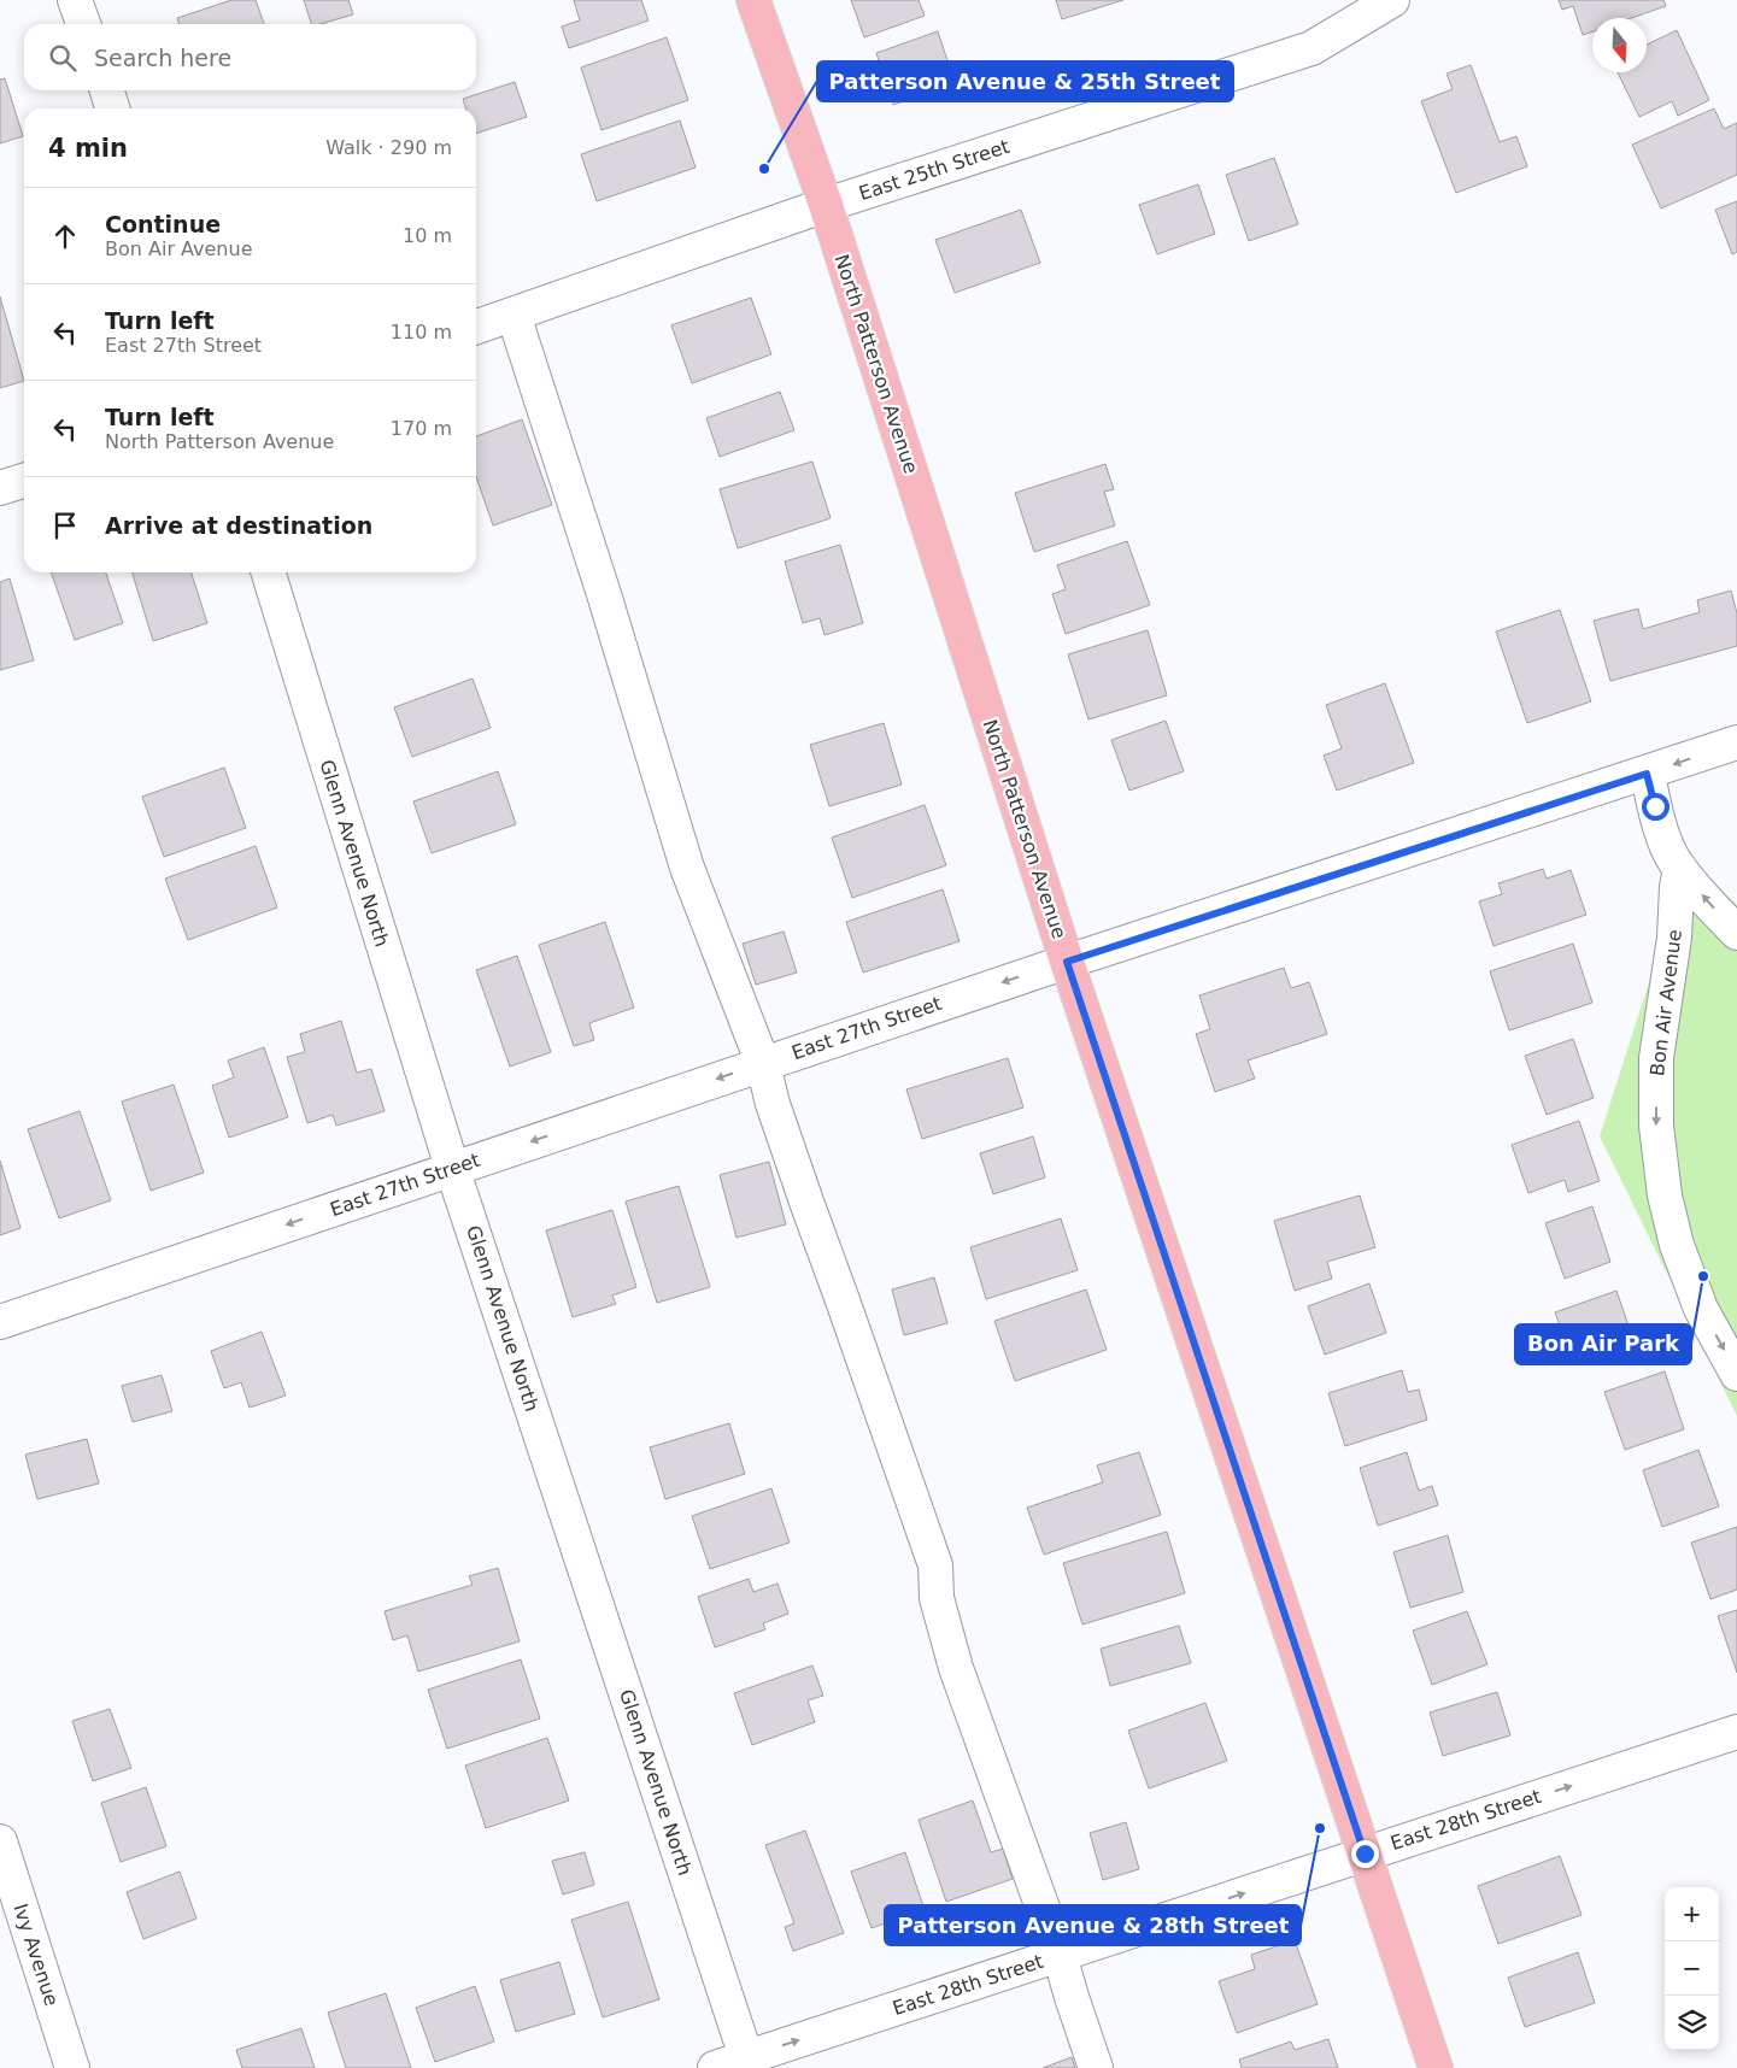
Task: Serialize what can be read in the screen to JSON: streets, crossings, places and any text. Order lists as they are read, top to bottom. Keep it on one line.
{"streets":{"main road":["North Patterson Avenue"],"street":["East 25th Street","Glenn Avenue North","Bon Air Avenue","East 27th Street","East 28th Street","Ivy Avenue"]},"crossings":[["East 25th Street","North Patterson Avenue"],["North Patterson Avenue","East 27th Street"],["North Patterson Avenue","East 28th Street"],["Glenn Avenue North","East 27th Street"],["Glenn Avenue North","East 28th Street"]],"one_way":["Bon Air Avenue","East 27th Street","East 28th Street"],"places":["Patterson Avenue & 25th Street","Bon Air Park","Patterson Avenue & 28th Street"],"north":"bottom","page":{"search":"Search here","heading":["4 min","Walk · 290 m"],"list":[["Continue","Bon Air Avenue","10 m"],["Turn left","East 27th Street","110 m"],["Turn left","North Patterson Avenue","170 m"],"Arrive at destination"],"map_buttons":["+","−"]}}
